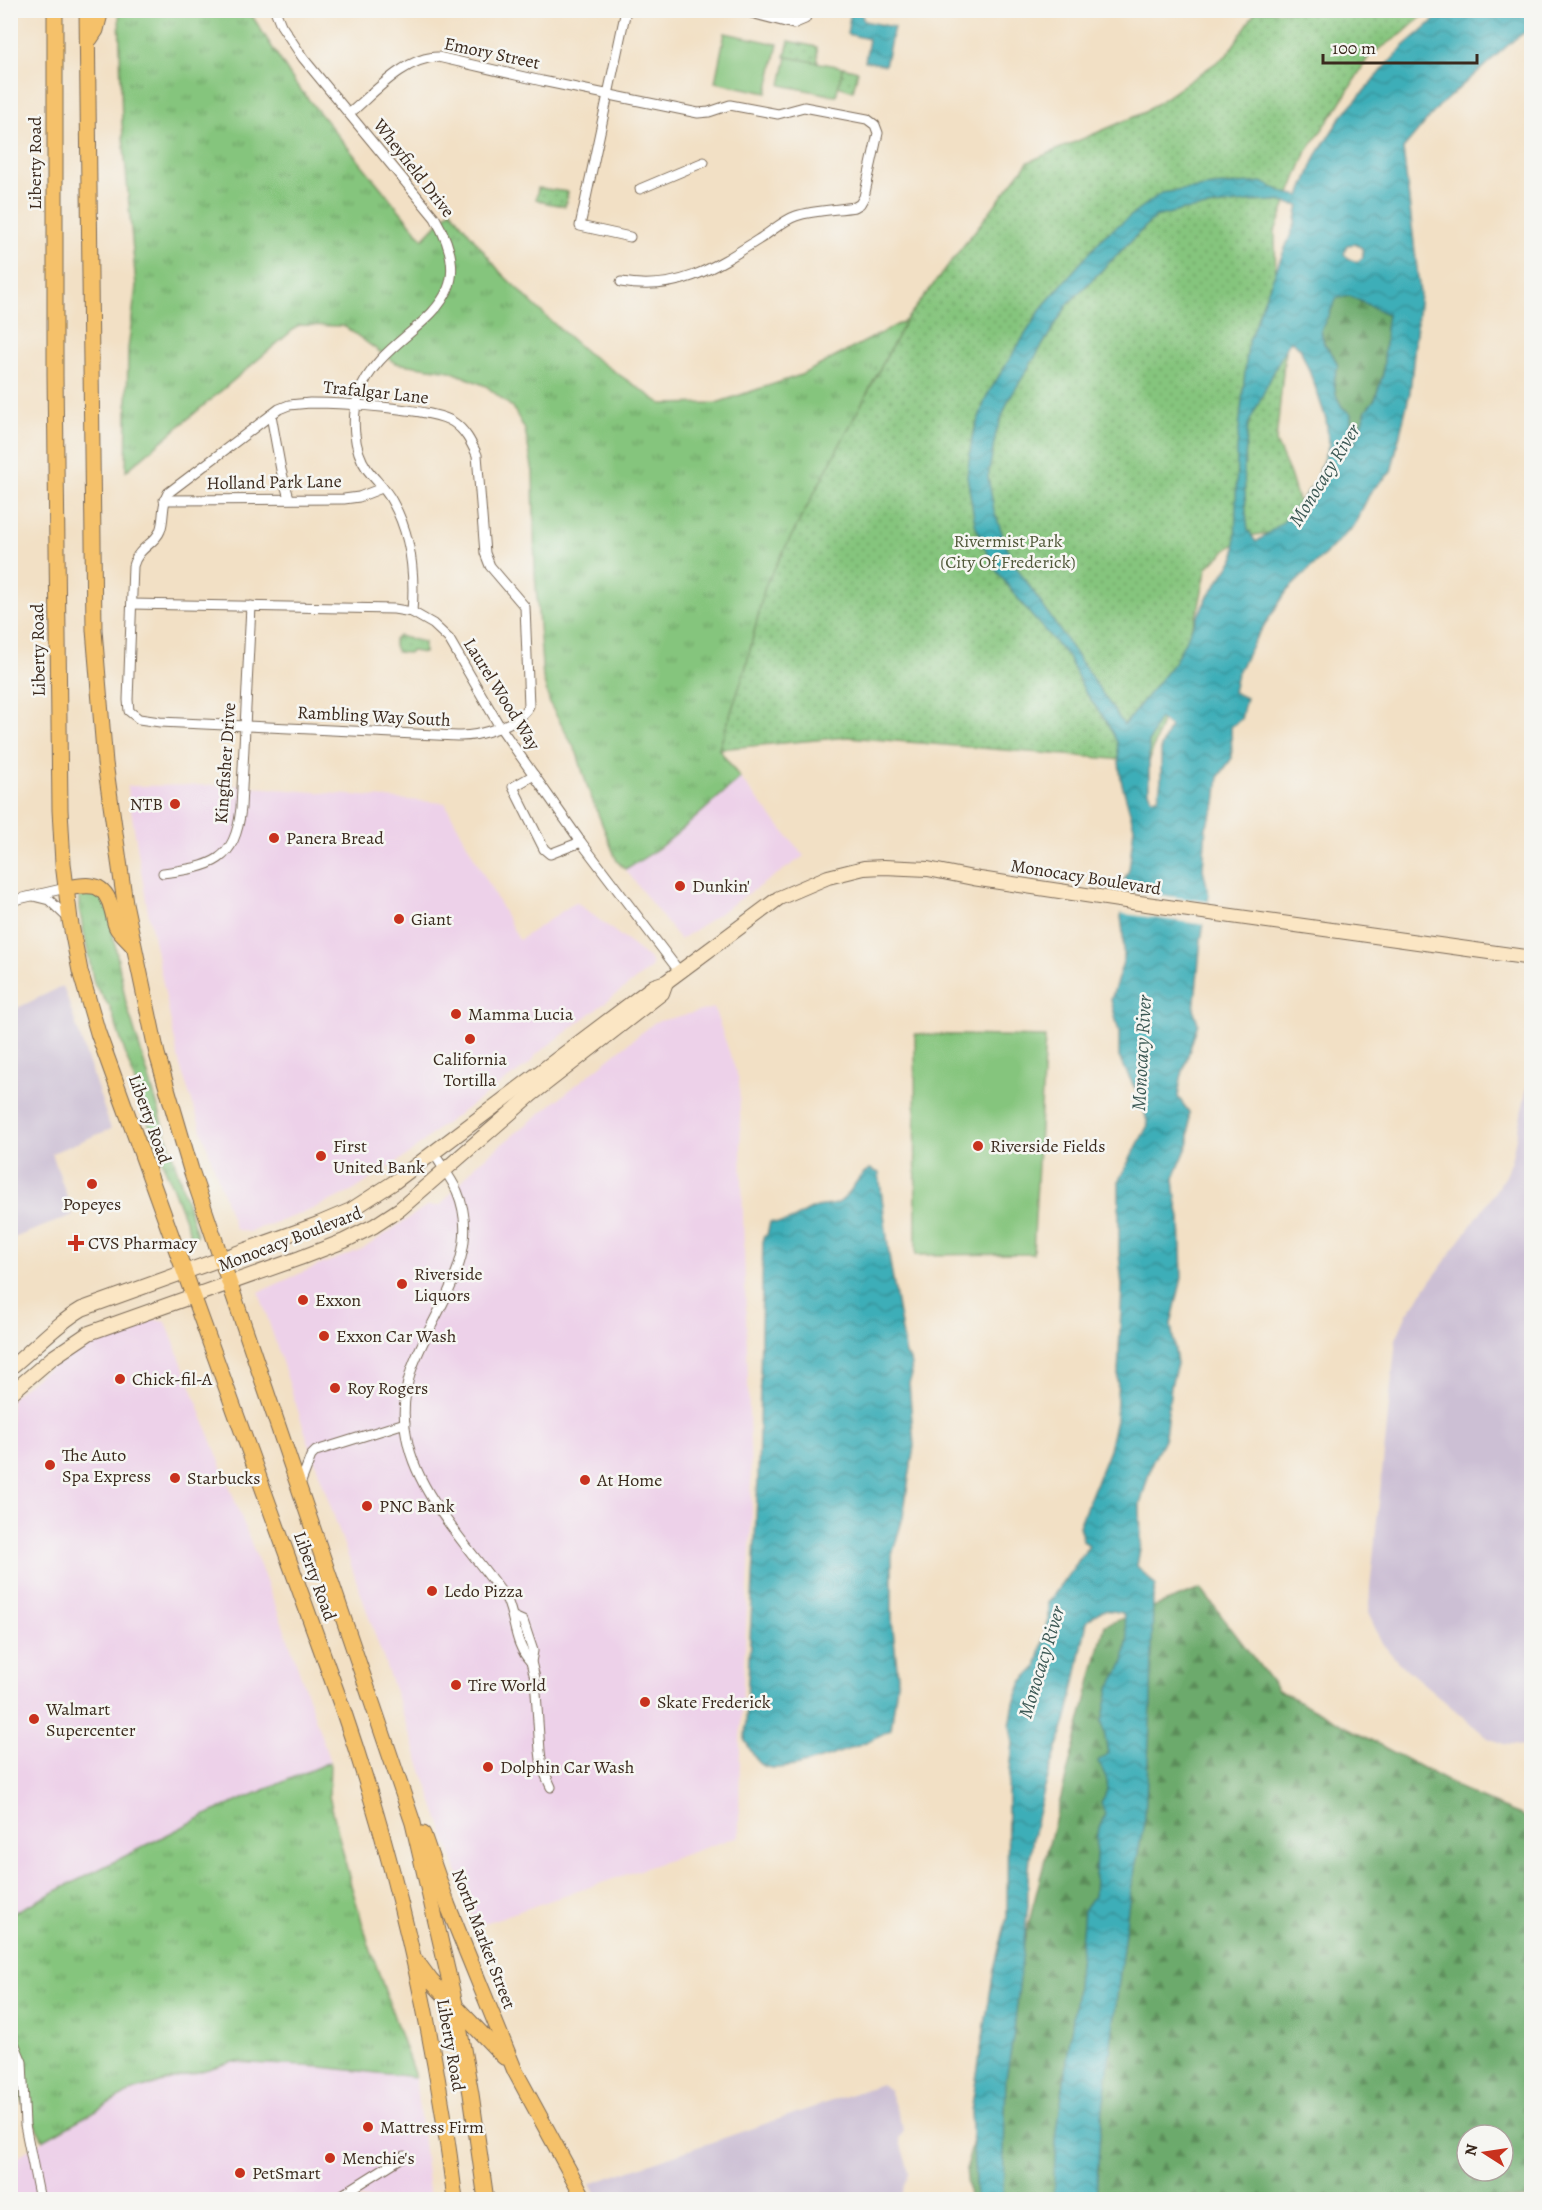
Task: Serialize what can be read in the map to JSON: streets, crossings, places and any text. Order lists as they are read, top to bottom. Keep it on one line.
{"streets":{"main road":["Liberty Road","Monocacy Boulevard","North Market Street"],"street":["Emory Street","Wheyfield Drive","Trafalgar Lane","Holland Park Lane","Laurel Wood Way","Rambling Way South","Kingfisher Drive"]},"crossings":[["Emory Street","Wheyfield Drive"],["Liberty Road","Monocacy Boulevard"],["Liberty Road","North Market Street"],["Wheyfield Drive","Trafalgar Lane"],["Wheyfield Drive","Holland Park Lane"],["Wheyfield Drive","Laurel Wood Way"],["Trafalgar Lane","Holland Park Lane"],["Trafalgar Lane","Laurel Wood Way"],["Trafalgar Lane","Rambling Way South"],["Laurel Wood Way","Rambling Way South"],["Laurel Wood Way","Kingfisher Drive"],["Laurel Wood Way","Monocacy Boulevard"],["Rambling Way South","Kingfisher Drive"]],"water":["Monocacy River"],"parks":["Rivermist Park (City Of Frederick)"],"places":{"other":["NTB","Panera Bread","Dunkin'","Giant","Mamma Lucia","California Tortilla","Riverside Fields","First United Bank","Popeyes","Riverside Liquors","Exxon","Exxon Car Wash","Chick-fil-A","Roy Rogers","The Auto Spa Express","Starbucks","At Home","PNC Bank","Ledo Pizza","Tire World","Skate Frederick","Walmart Supercenter","Dolphin Car Wash","Mattress Firm","Menchie's","PetSmart"],"health":["CVS Pharmacy"]},"scale_bar":"100 m","north":"left"}
